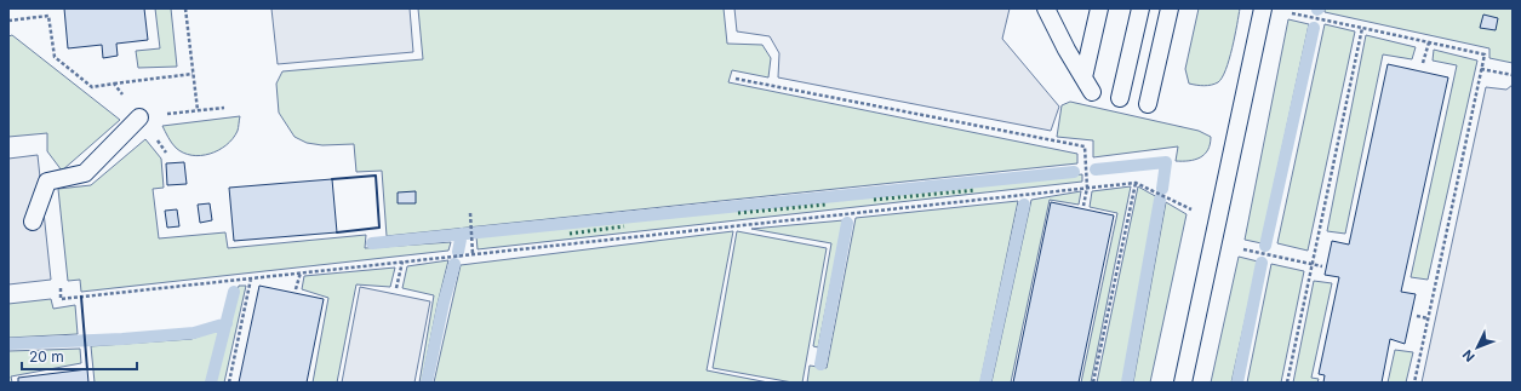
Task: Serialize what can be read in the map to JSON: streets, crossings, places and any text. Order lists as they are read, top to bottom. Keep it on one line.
{"scale_bar":"20 m","north":"bottom left"}
